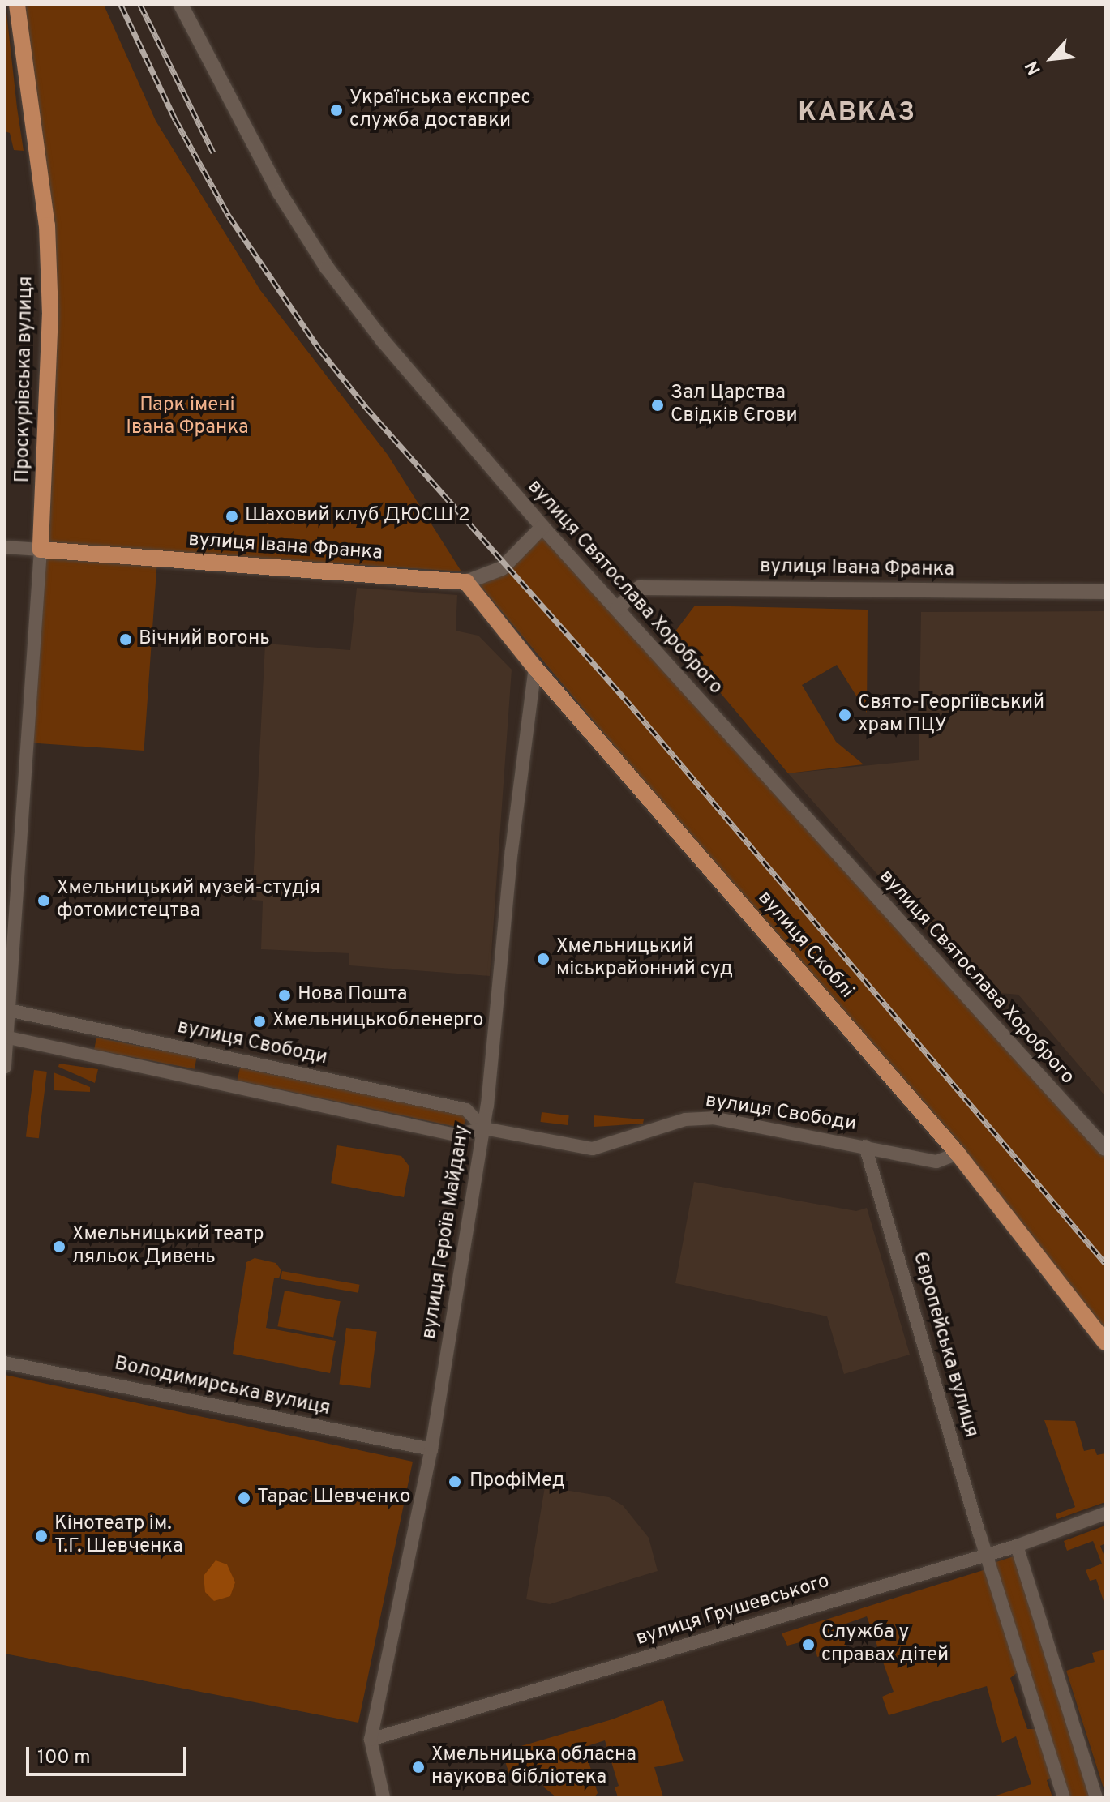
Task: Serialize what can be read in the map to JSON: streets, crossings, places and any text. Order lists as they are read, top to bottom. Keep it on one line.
{"streets":{"main road":["Проскурівська вулиця","вулиця Івана Франка","вулиця Святослава Хороброго","вулиця Скоблі"],"street":["вулиця Свободи","вулиця Героїв Майдану","Європейська вулиця","Володимирська вулиця","вулиця Грушевського"]},"crossings":[["Проскурівська вулиця","вулиця Івана Франка"],["Проскурівська вулиця","вулиця Свободи"],["вулиця Івана Франка","вулиця Святослава Хороброго"],["вулиця Івана Франка","вулиця Скоблі"],["вулиця Скоблі","вулиця Свободи"],["вулиця Скоблі","вулиця Героїв Майдану"],["вулиця Свободи","вулиця Героїв Майдану"],["вулиця Свободи","Європейська вулиця"],["вулиця Героїв Майдану","Володимирська вулиця"],["вулиця Героїв Майдану","вулиця Грушевського"],["Європейська вулиця","вулиця Грушевського"]],"districts":["КАВКАЗ"],"parks":["Парк імені Івана Франка"],"places":["Українська експрес служба доставки","Зал Царства Свідків Єгови","Шаховий клуб ДЮСШ 2","Вічний вогонь","Свято-Георгіївський храм ПЦУ","Хмельницький музей-студія фотомистецтва","Хмельницький міськрайонний суд","Нова Пошта","Хмельницькобленерго","Хмельницький театр ляльок Дивень","ПрофіМед","Тарас Шевченко","Кінотеатр ім. Т.Г. Шевченка","Служба у справах дітей","Хмельницька обласна наукова бібліотека"],"scale_bar":"100 m","north":"bottom left"}
